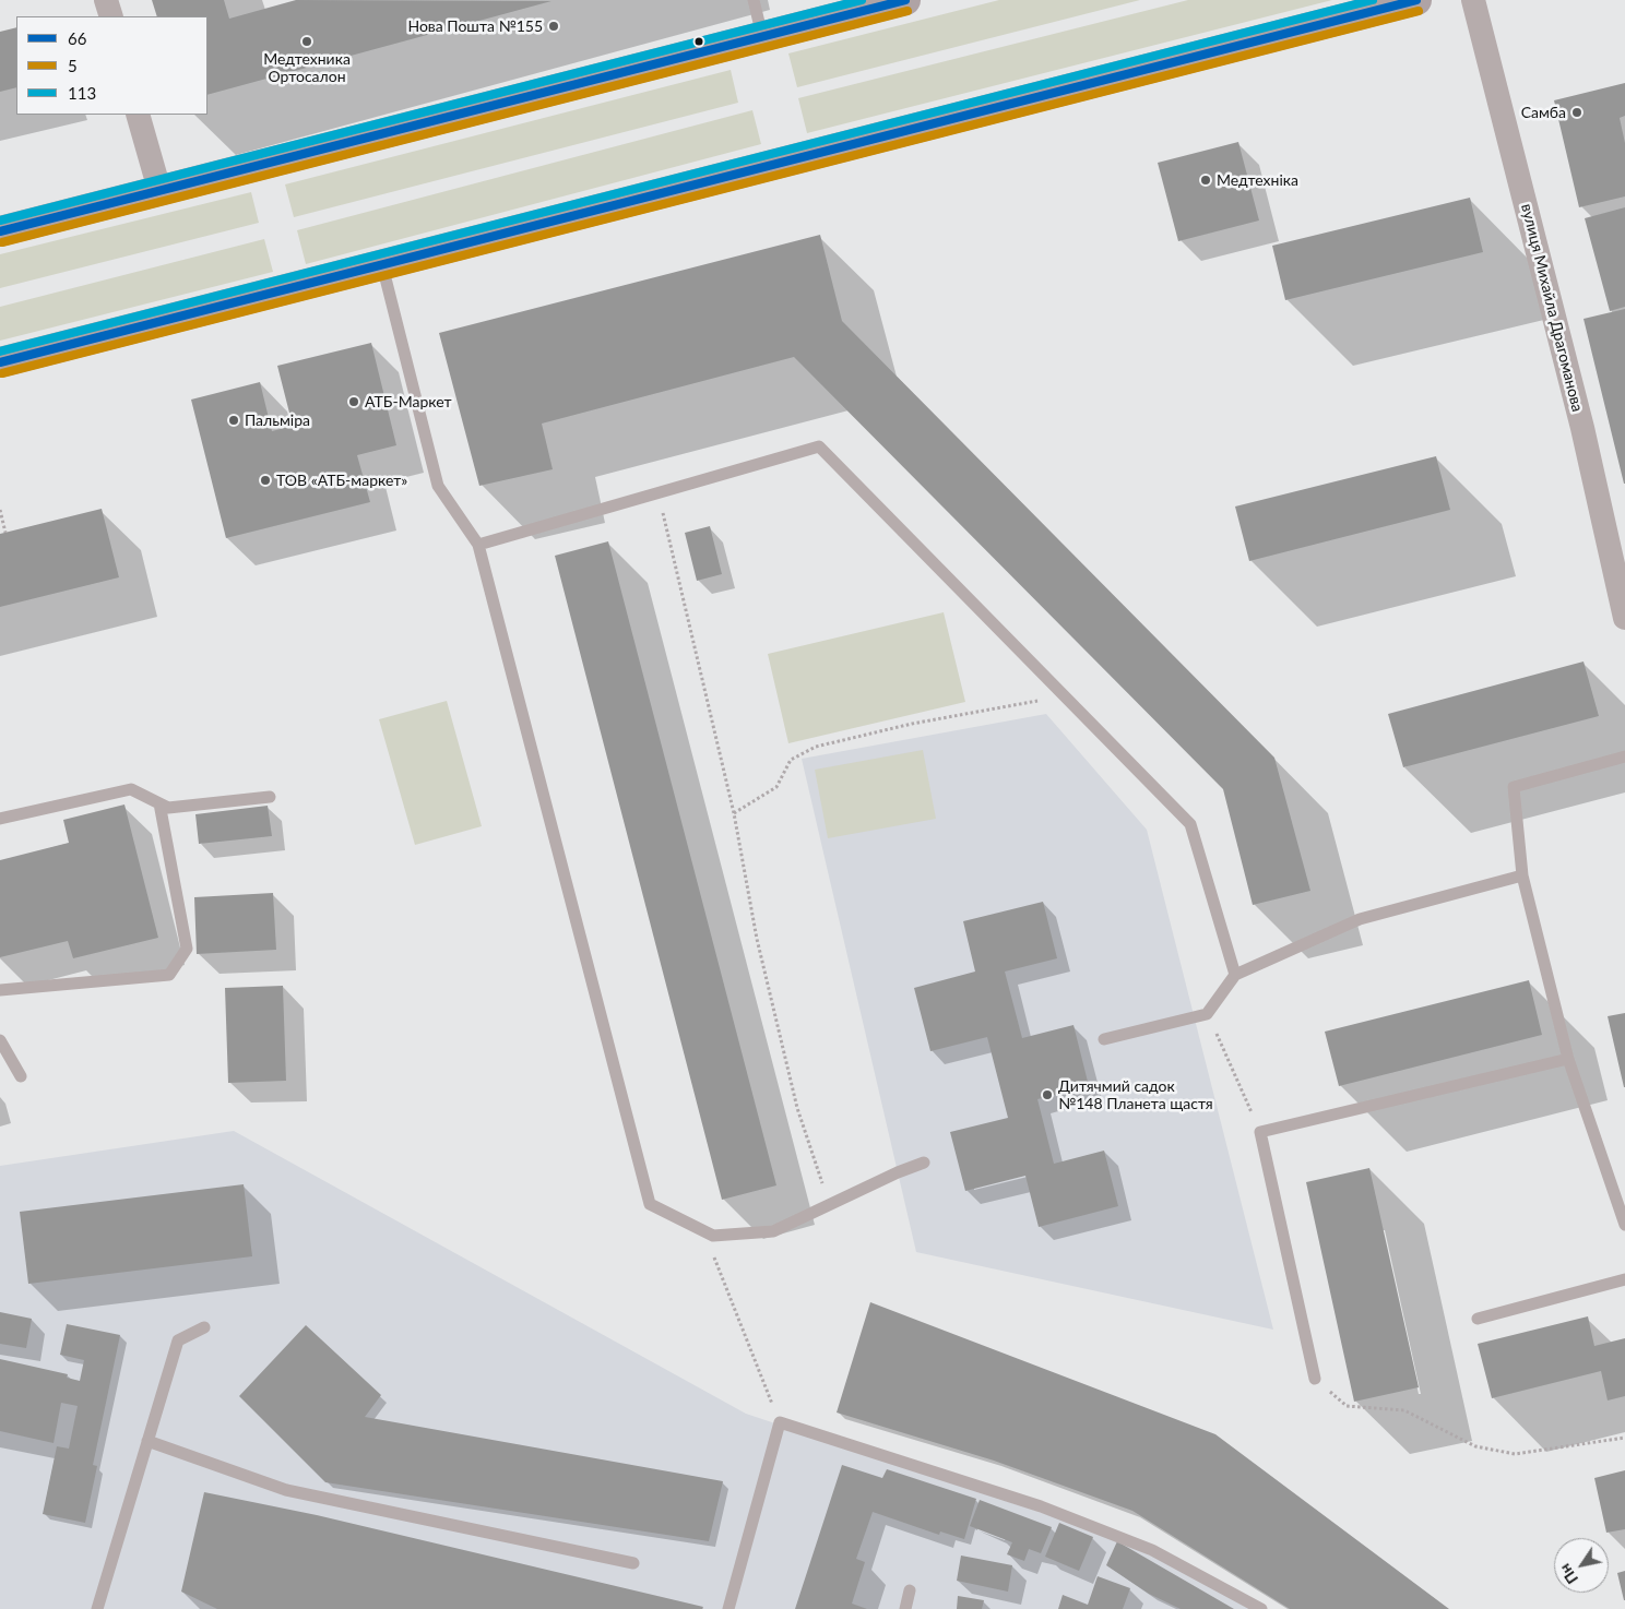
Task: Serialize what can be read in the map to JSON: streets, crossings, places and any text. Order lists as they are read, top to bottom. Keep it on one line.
{"streets":{"street":["вулиця Михайла Драгоманова"]},"places":["Нова Пошта №155","Медтехника Ортосалон","Самба","Медтехніка","АТБ-Маркет","Пальміра","ТОВ «АТБ-маркет»","Дитячмий садок №148 Планета щастя"],"lines":["transit line 66","transit line 113","transit line 5"],"legend":["66","5","113"],"north":"bottom left"}
